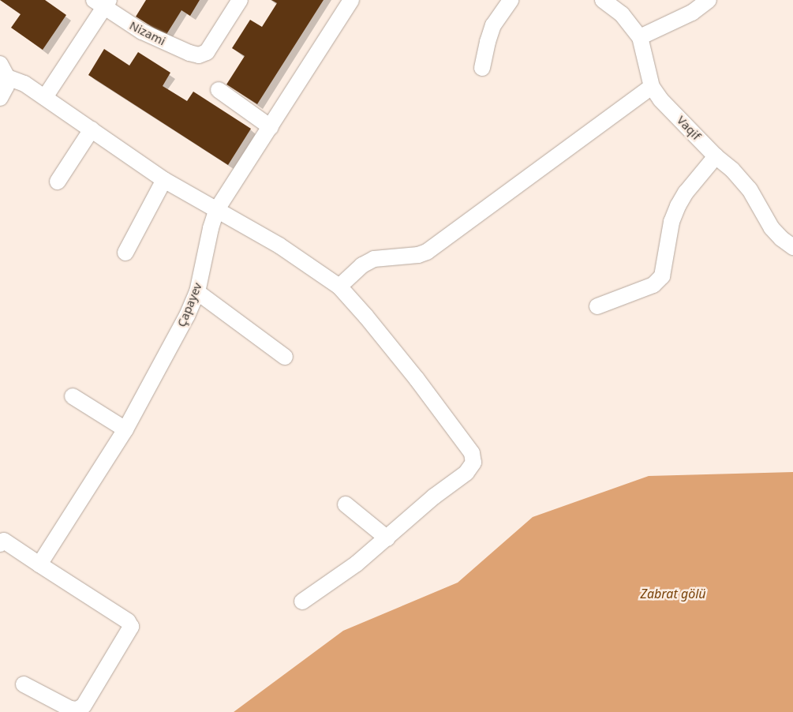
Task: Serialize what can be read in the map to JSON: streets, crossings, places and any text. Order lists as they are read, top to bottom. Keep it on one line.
{"streets":{"street":["Nizami","Vaqif","Çapayev"]},"water":["Zabrat gölü"]}
